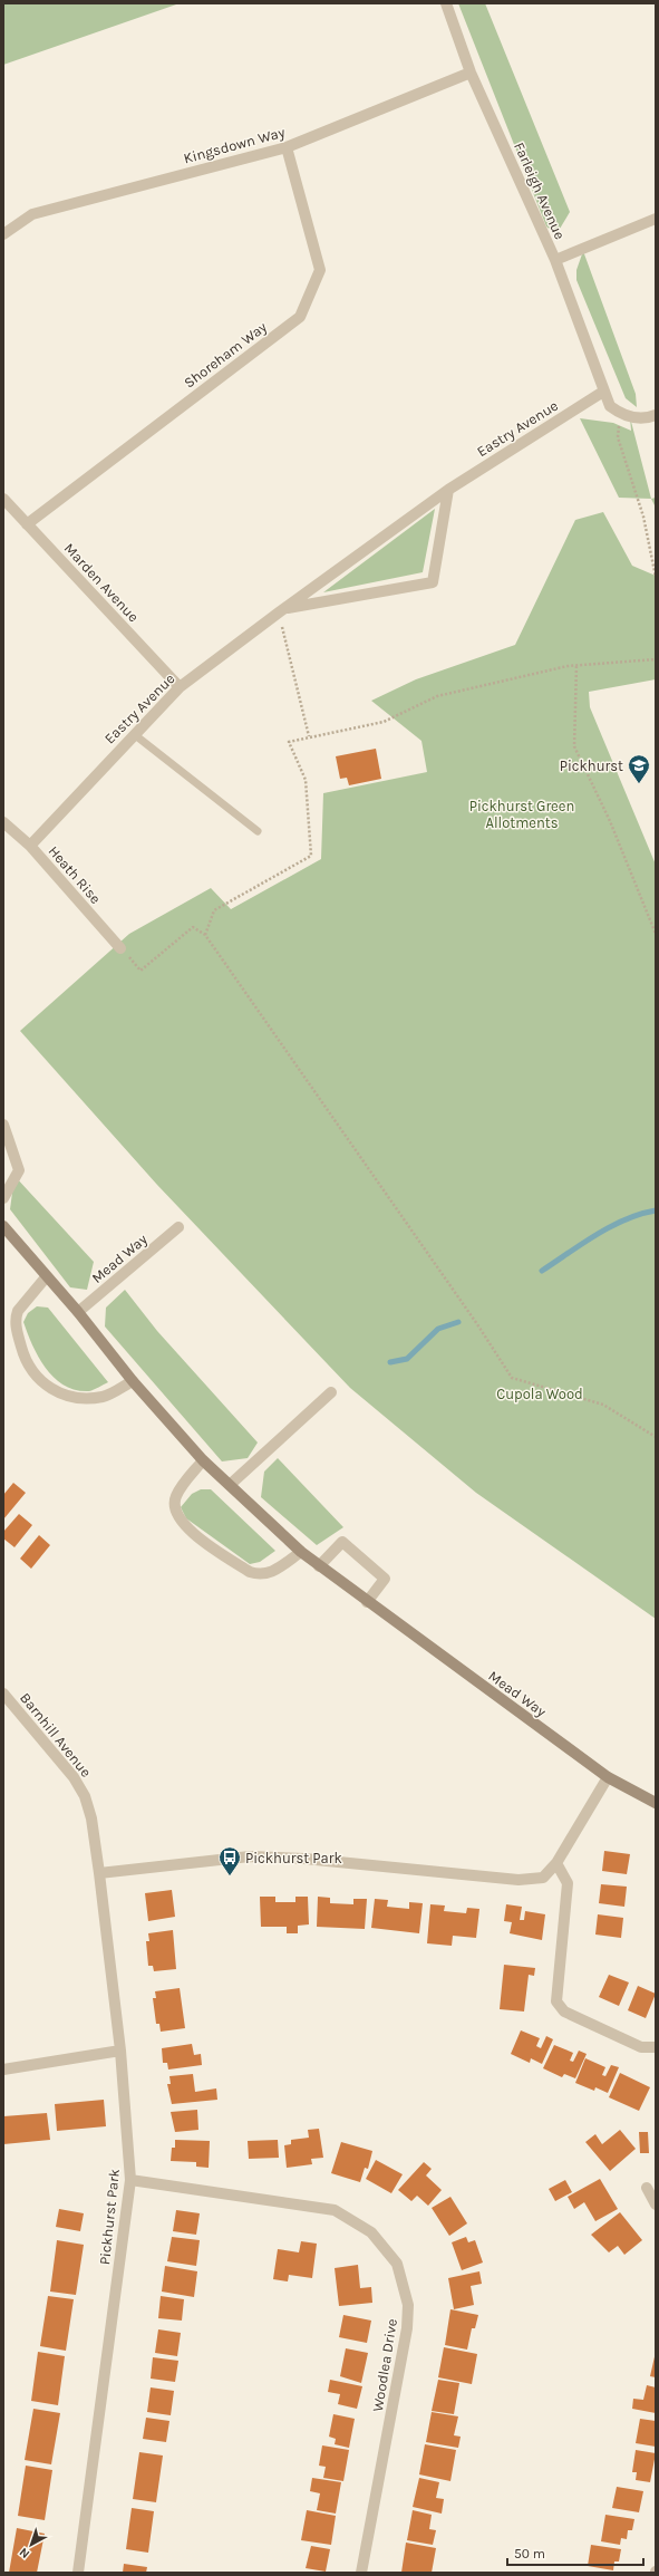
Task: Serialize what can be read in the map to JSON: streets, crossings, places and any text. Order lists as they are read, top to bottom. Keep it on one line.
{"streets":{"street":["Kingsdown Way","Farleigh Avenue","Shoreham Way","Eastry Avenue","Marden Avenue","Heath Rise","Mead Way","Barnhill Avenue","Pickhurst Park","Woodlea Drive"]},"crossings":[["Kingsdown Way","Farleigh Avenue"],["Kingsdown Way","Shoreham Way"],["Farleigh Avenue","Eastry Avenue"],["Shoreham Way","Marden Avenue"],["Eastry Avenue","Marden Avenue"],["Eastry Avenue","Heath Rise"],["Barnhill Avenue","Pickhurst Park"],["Pickhurst Park","Woodlea Drive"]],"parks":["Pickhurst Green Allotments","Cupola Wood"],"places":{"school or university":["Pickhurst"],"bus stop":["Pickhurst Park"]},"scale_bar":"50 m","north":"bottom left"}
